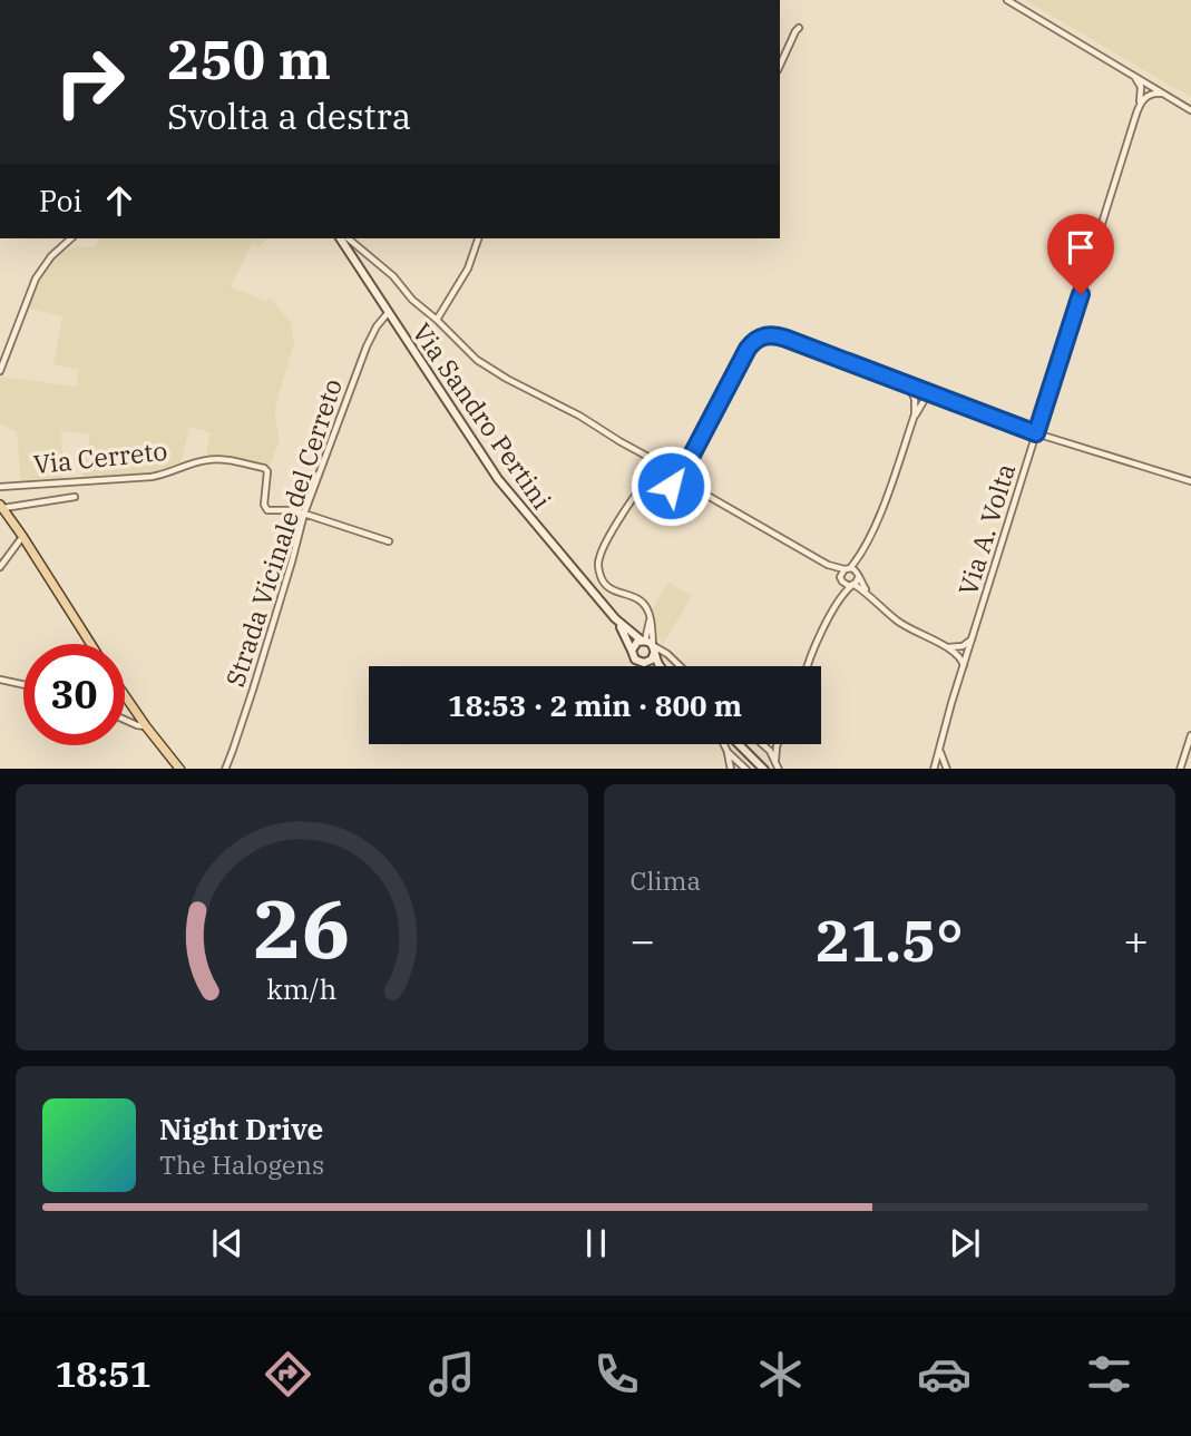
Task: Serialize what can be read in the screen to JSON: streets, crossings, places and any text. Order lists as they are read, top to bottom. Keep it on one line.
{"streets":{"main road":["Via Sandro Pertini"],"street":["Via Cerreto","Via A. Volta","Strada Vicinale del Cerreto"]},"crossings":[["Via Sandro Pertini","Strada Vicinale del Cerreto"],["Via Cerreto","Strada Vicinale del Cerreto"]],"page":{"turn":["250 m","Svolta a destra"],"then":"Poi","limit":"30","trip":"18:53 · 2 min · 800 m","tile":"Clima","heat":["−","21.5°","+"],"song":["Night Drive","The Halogens"],"tabs":"18:51","gauge":["26","km/h"]}}
